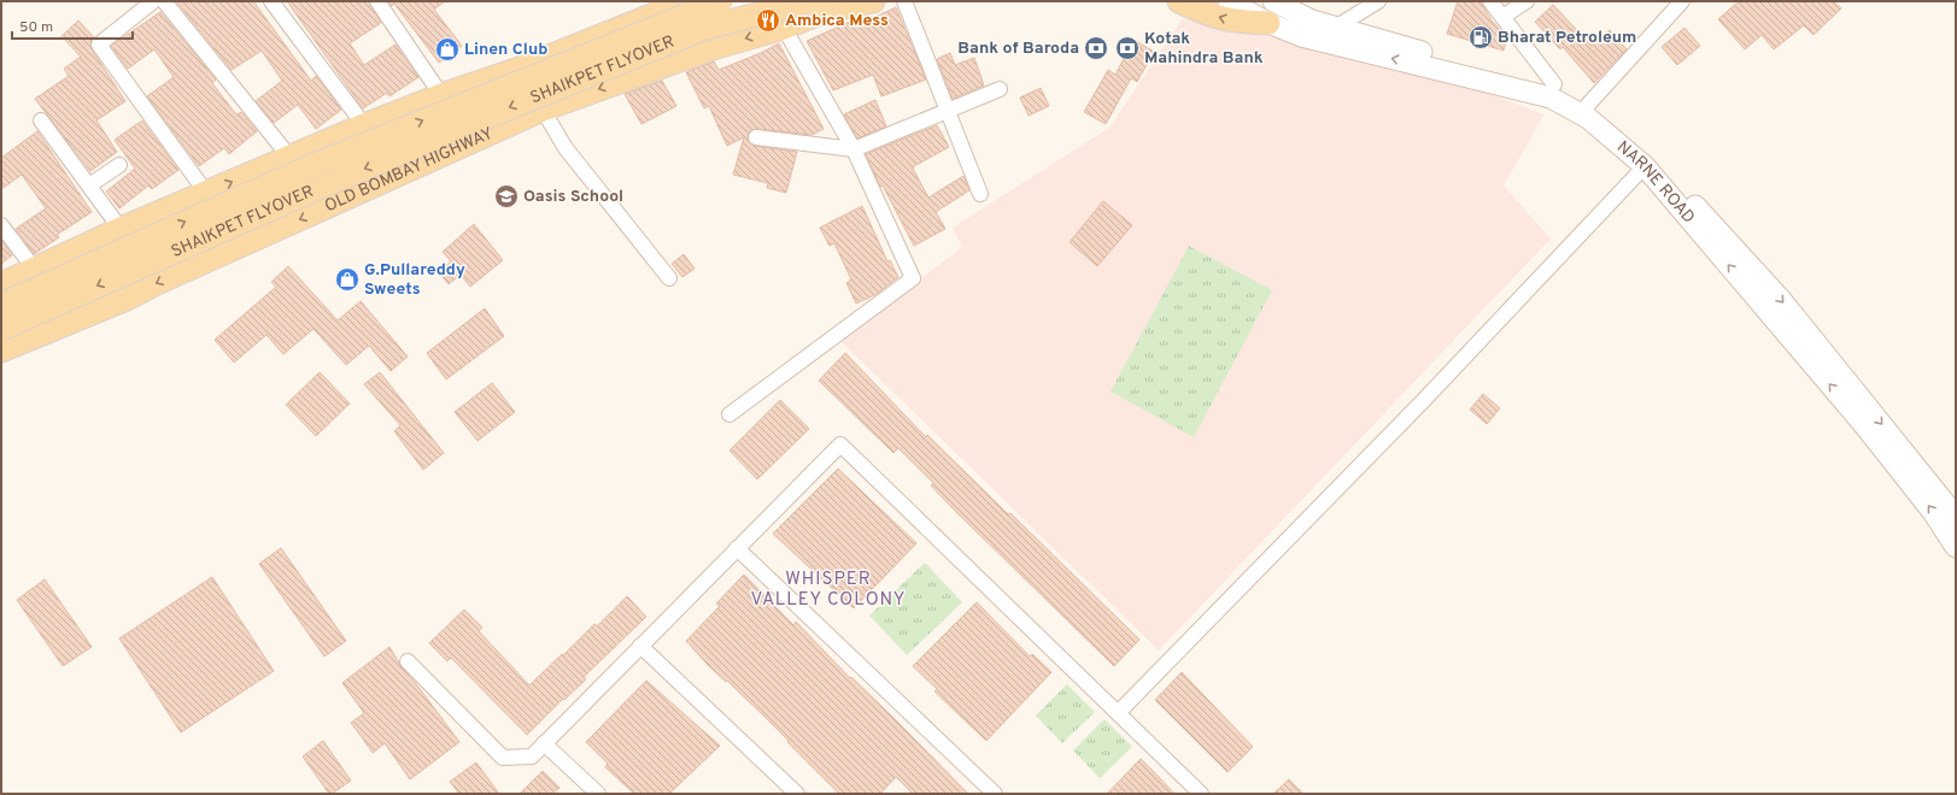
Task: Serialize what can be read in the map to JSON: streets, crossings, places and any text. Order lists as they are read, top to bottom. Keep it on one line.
{"streets":{"main road":["SHAIKPET FLYOVER","OLD BOMBAY HIGHWAY","NARNE ROAD"]},"crossings":[["SHAIKPET FLYOVER","OLD BOMBAY HIGHWAY"]],"districts":["WHISPER VALLEY COLONY"],"places":{"restaurant":["Ambica Mess"],"fuel station":["Bharat Petroleum"],"bank":["Bank of Baroda","Kotak Mahindra Bank"],"shop":["Linen Club","G.Pullareddy Sweets"],"school or university":["Oasis School"]},"scale_bar":"50 m"}
